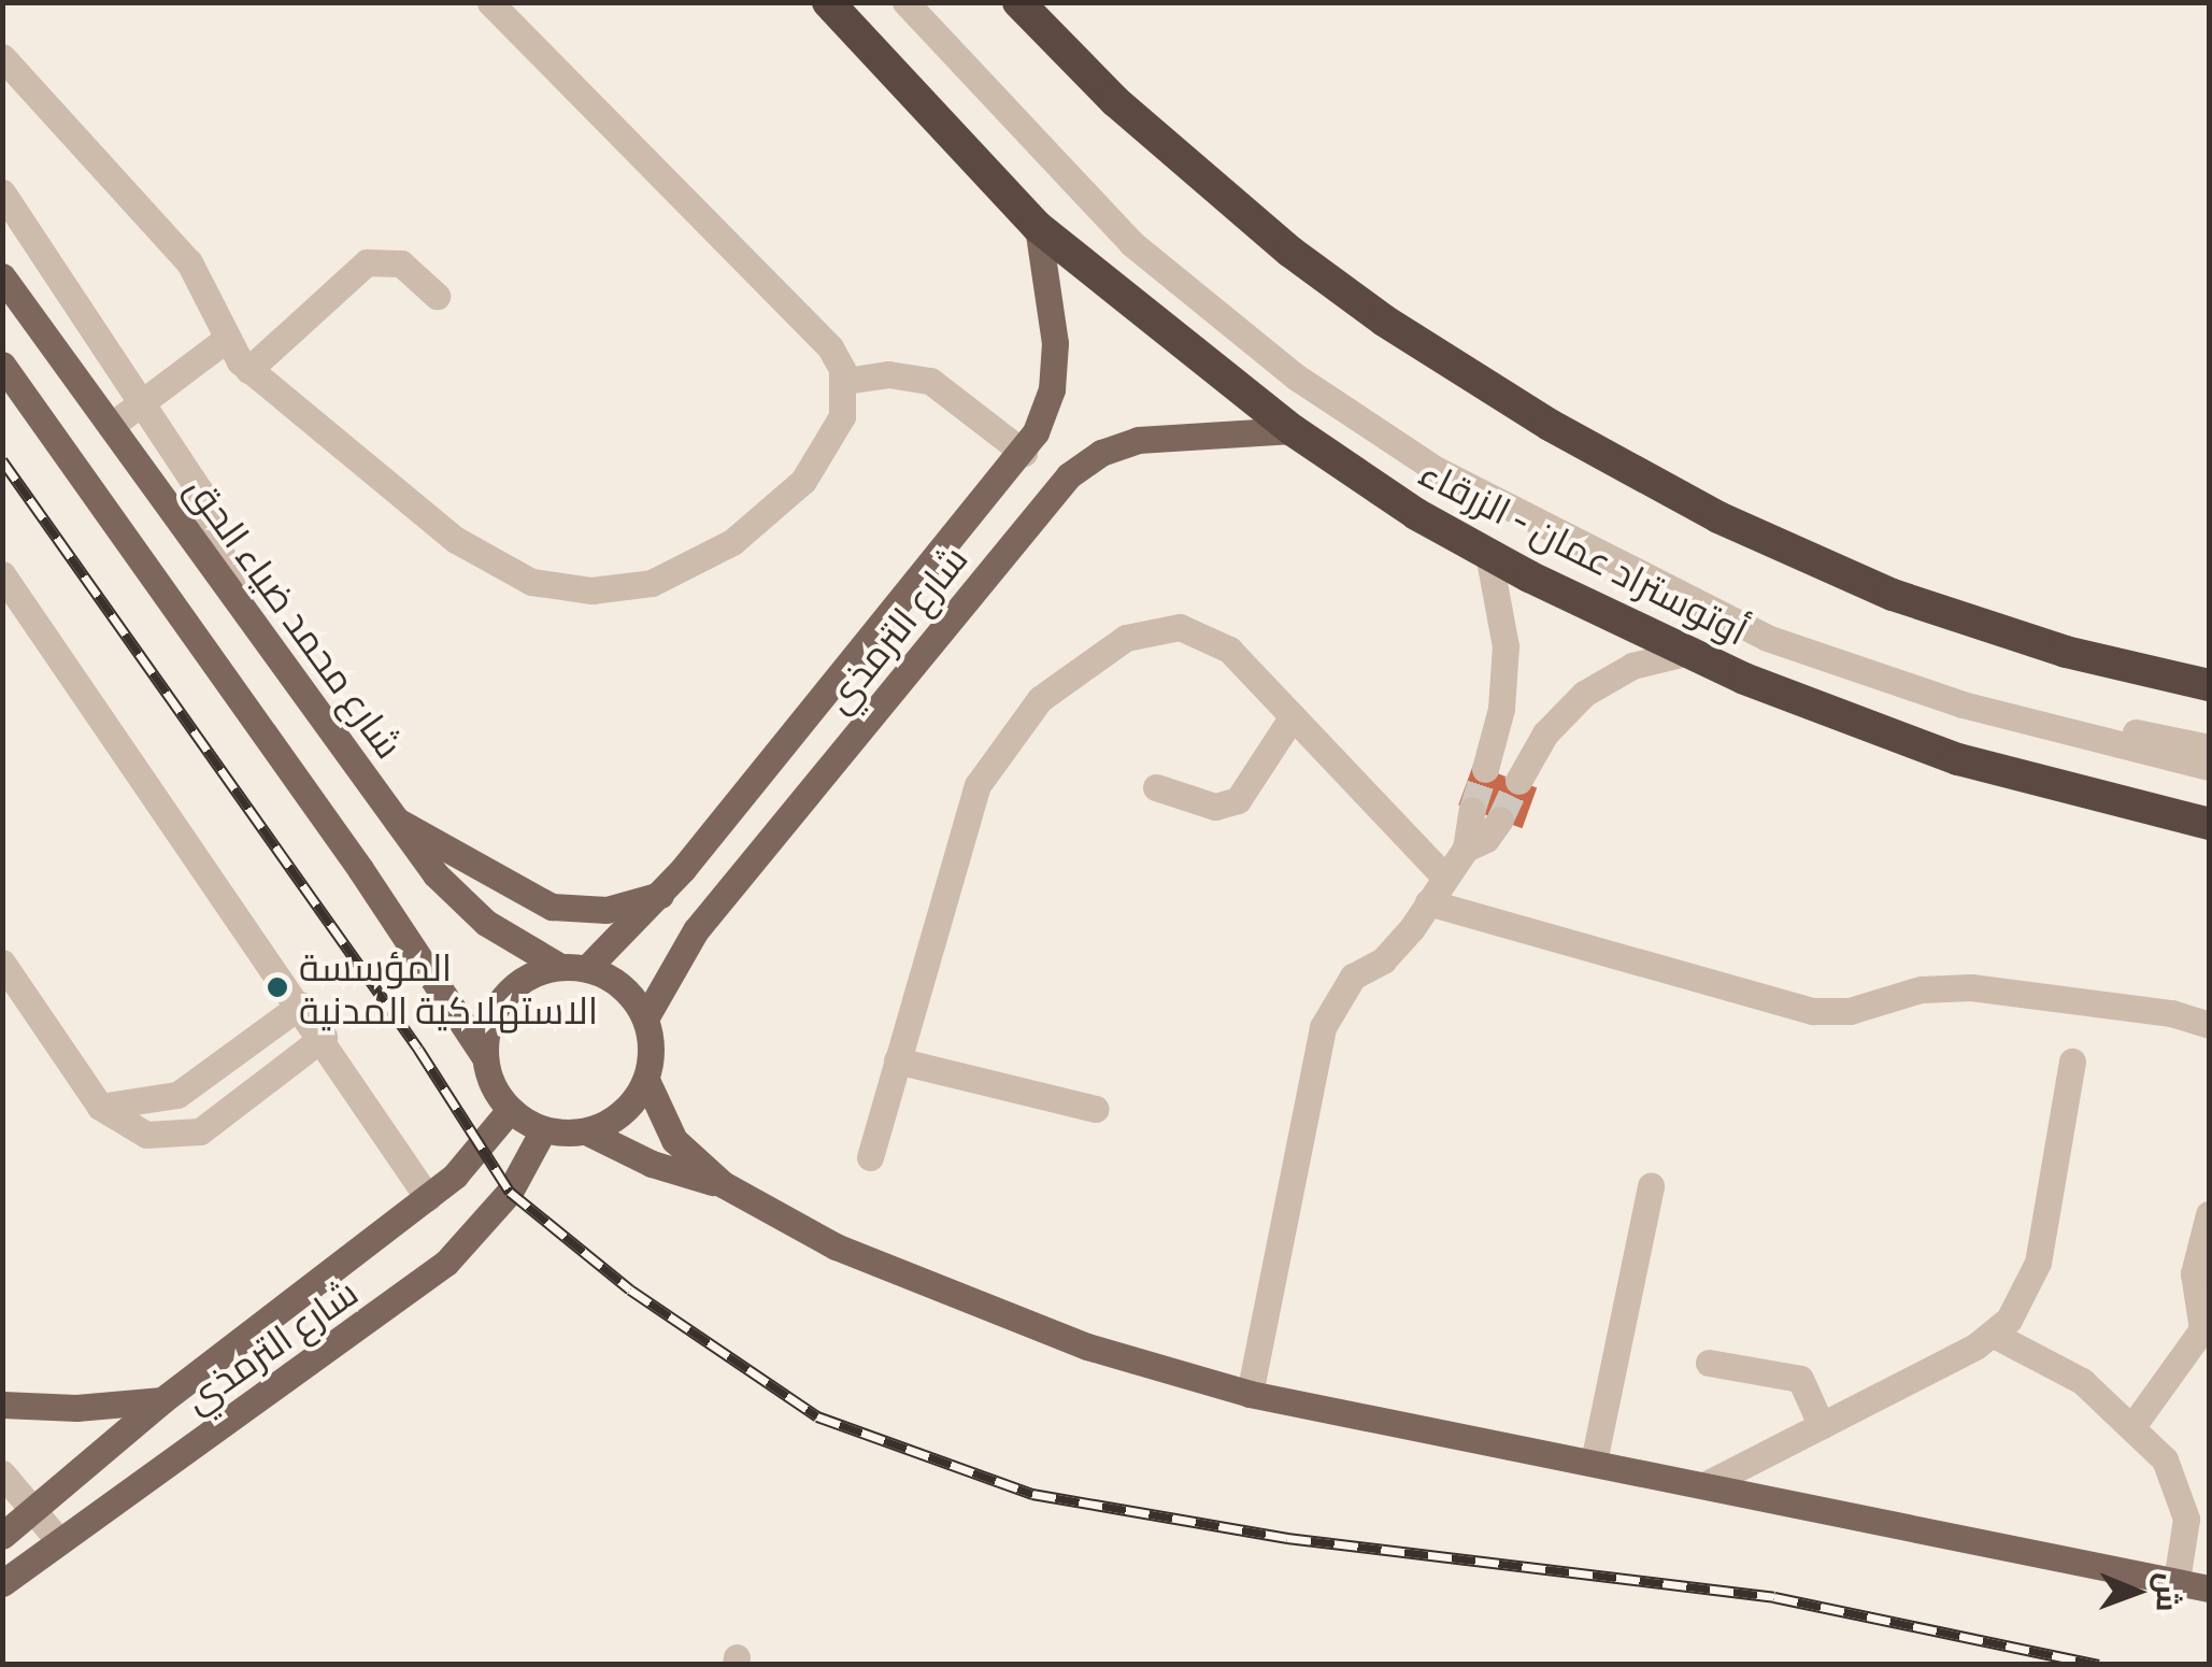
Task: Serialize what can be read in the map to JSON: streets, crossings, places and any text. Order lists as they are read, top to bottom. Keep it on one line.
{"streets":{"highway":["أوتوستراد عمان - الزرقاء"],"main road":["شارع محمد ضياء الحق","شارع الترمذي"]},"crossings":[["أوتوستراد عمان - الزرقاء","شارع الترمذي"],["شارع محمد ضياء الحق","شارع الترمذي"]],"places":["المؤسسة الاستهلاكية المدنية"],"north":"right"}
